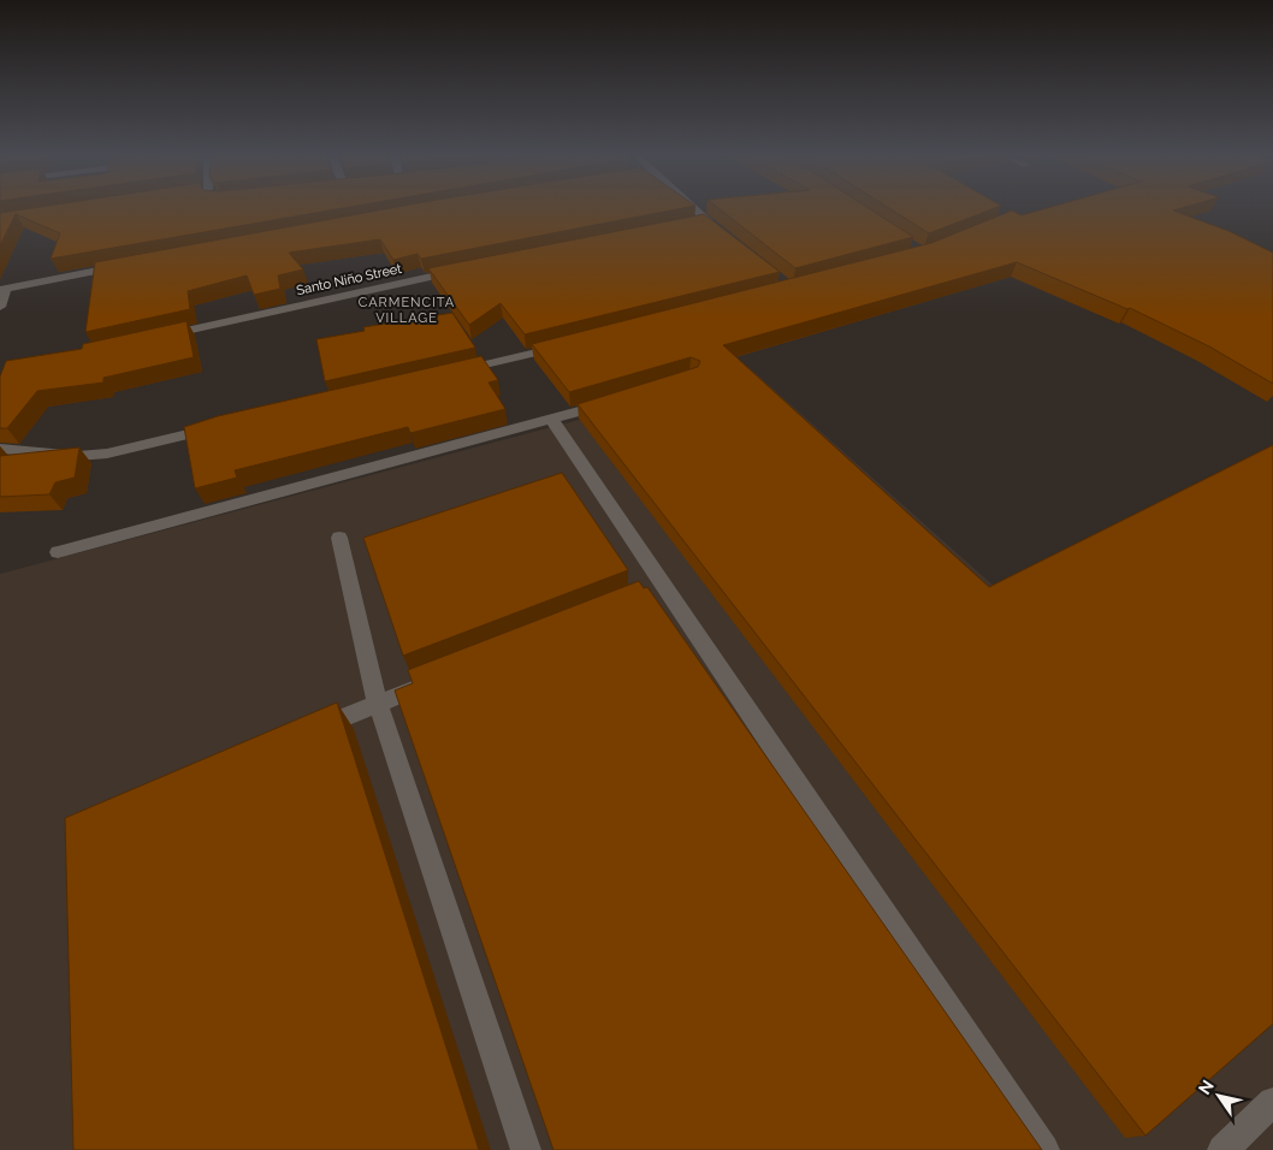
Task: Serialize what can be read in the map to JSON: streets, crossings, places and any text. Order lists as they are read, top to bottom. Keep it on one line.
{"streets":{"street":["Santo Niño Street"]},"districts":["CARMENCITA VILLAGE"],"north":"top left"}
